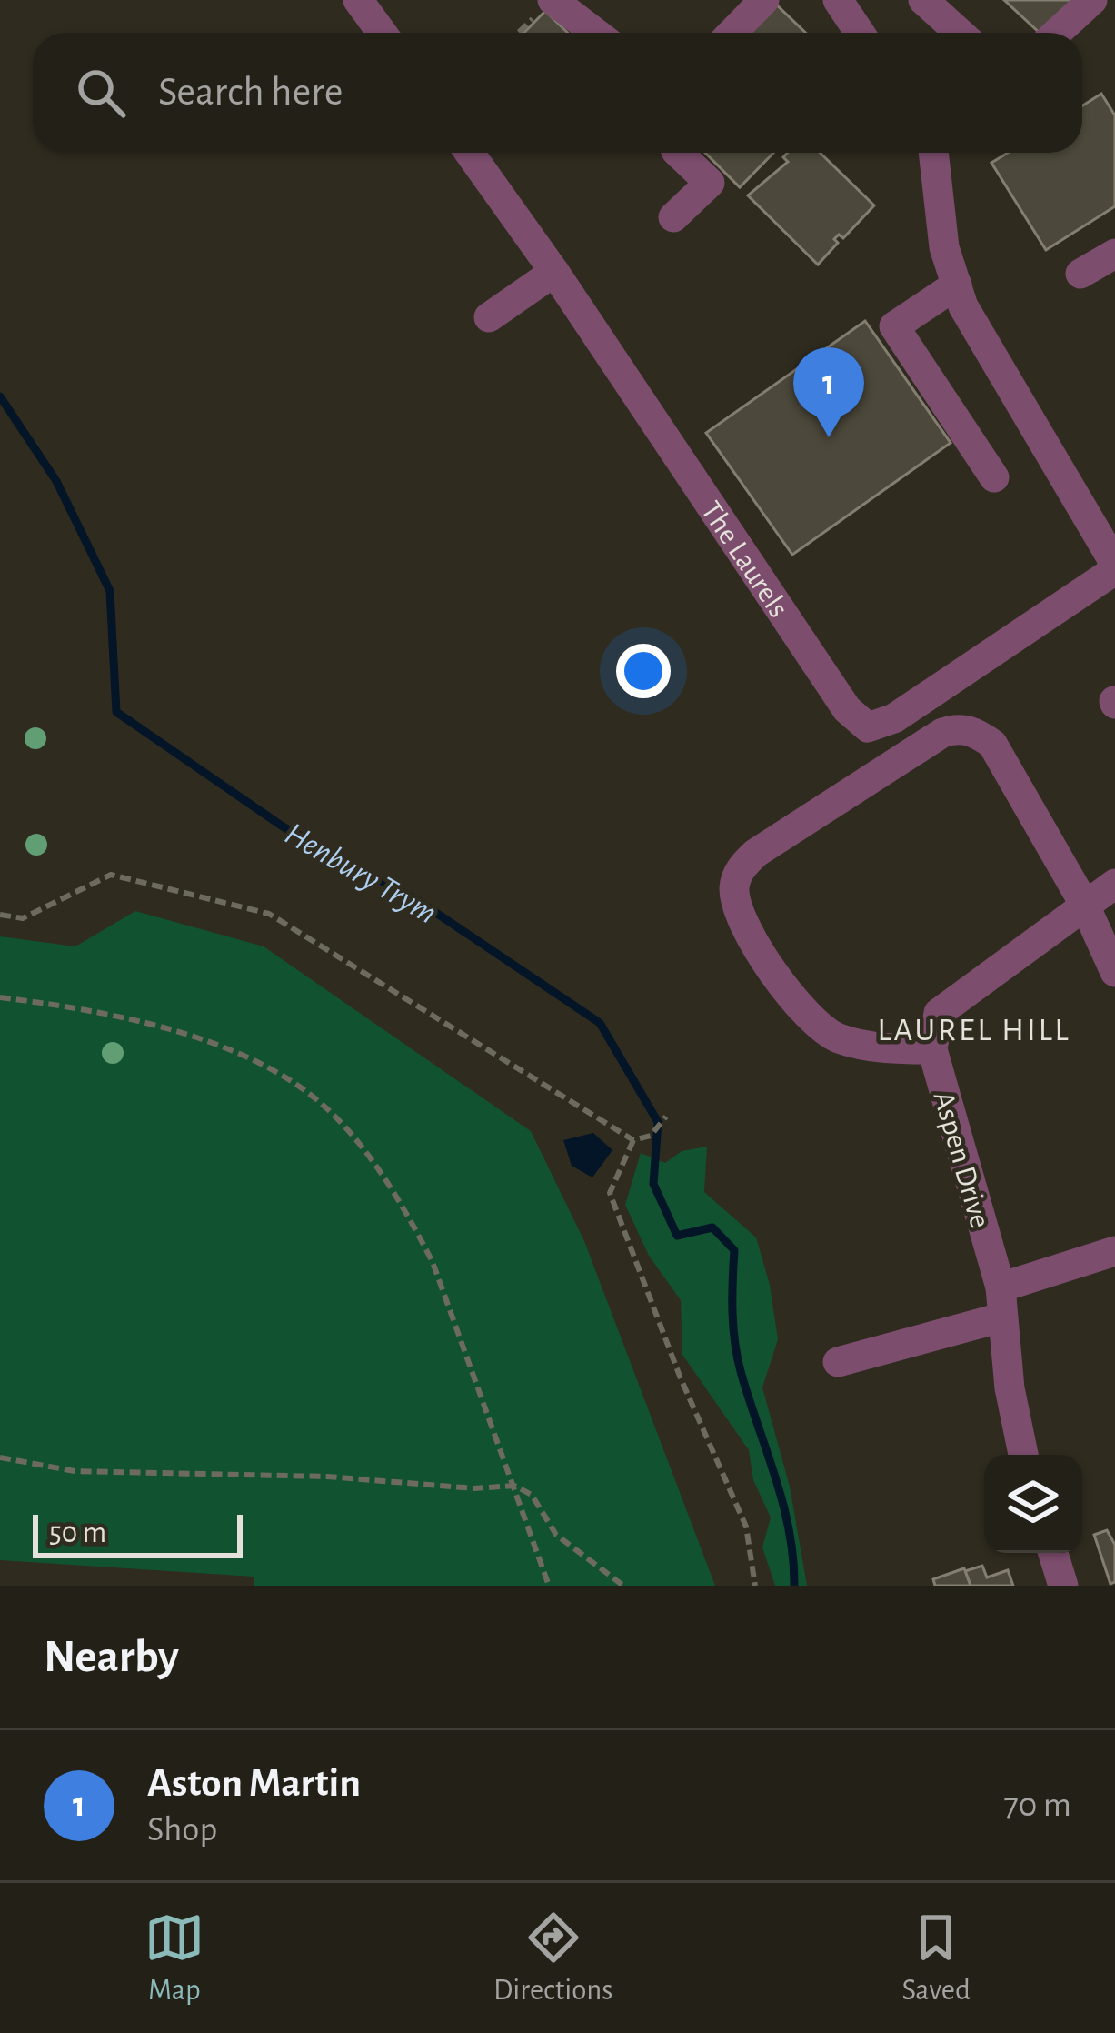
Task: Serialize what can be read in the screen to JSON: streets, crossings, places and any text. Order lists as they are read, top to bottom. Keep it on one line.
{"streets":{"street":["The Laurels","Aspen Drive"]},"districts":["LAUREL HILL"],"water":["Henbury Trym"],"scale_bar":"50 m","page":{"search":"Search here","pins":"1","scale":"50 m","heading":"Nearby","list":[{"mark":"1","name":"Aston Martin","note":"Shop","value":"70 m"}],"nav":["Map","Directions","Saved"]}}
